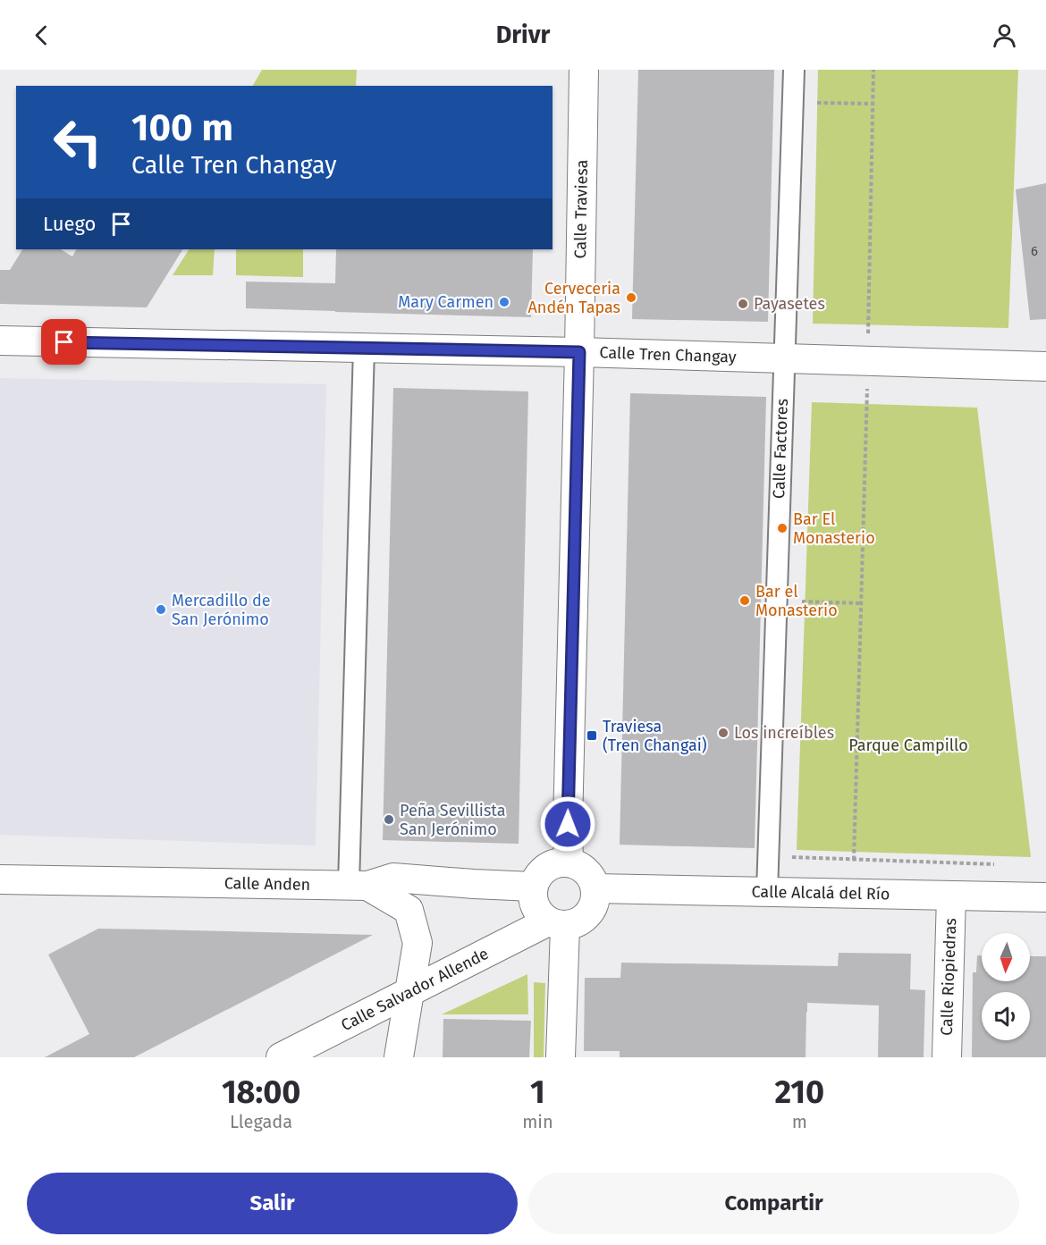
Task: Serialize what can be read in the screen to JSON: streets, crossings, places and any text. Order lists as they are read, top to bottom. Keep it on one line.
{"streets":{"street":["Calle Traviesa","Calle Tren Changay","Calle Factores","Calle Anden","Calle Alcalá del Río","Calle Riopiedras","Calle Salvador Allende"]},"crossings":[["Calle Traviesa","Calle Tren Changay"],["Calle Traviesa","Calle Anden"],["Calle Traviesa","Calle Alcalá del Río"],["Calle Traviesa","Calle Salvador Allende"],["Calle Tren Changay","Calle Factores"],["Calle Factores","Calle Alcalá del Río"],["Calle Anden","Calle Alcalá del Río"],["Calle Anden","Calle Salvador Allende"],["Calle Alcalá del Río","Calle Riopiedras"],["Calle Alcalá del Río","Calle Salvador Allende"]],"parks":["Parque Campillo"],"places":{"other":["Cerveceria Andén Tapas","Mary Carmen","Payasetes","Bar El Monasterio","Bar el Monasterio","Mercadillo de San Jerónimo","Los increíbles","Peña Sevillista San Jerónimo"],"transit":["Traviesa (Tren Changai)"]},"house_numbers":["6"],"north":"bottom","page":{"header":"Drivr","turn":["100 m","Calle Tren Changay"],"then":"Luego","eta":["18:00","Llegada","1","min","210","m"],"buttons":["Salir","Compartir"]}}
